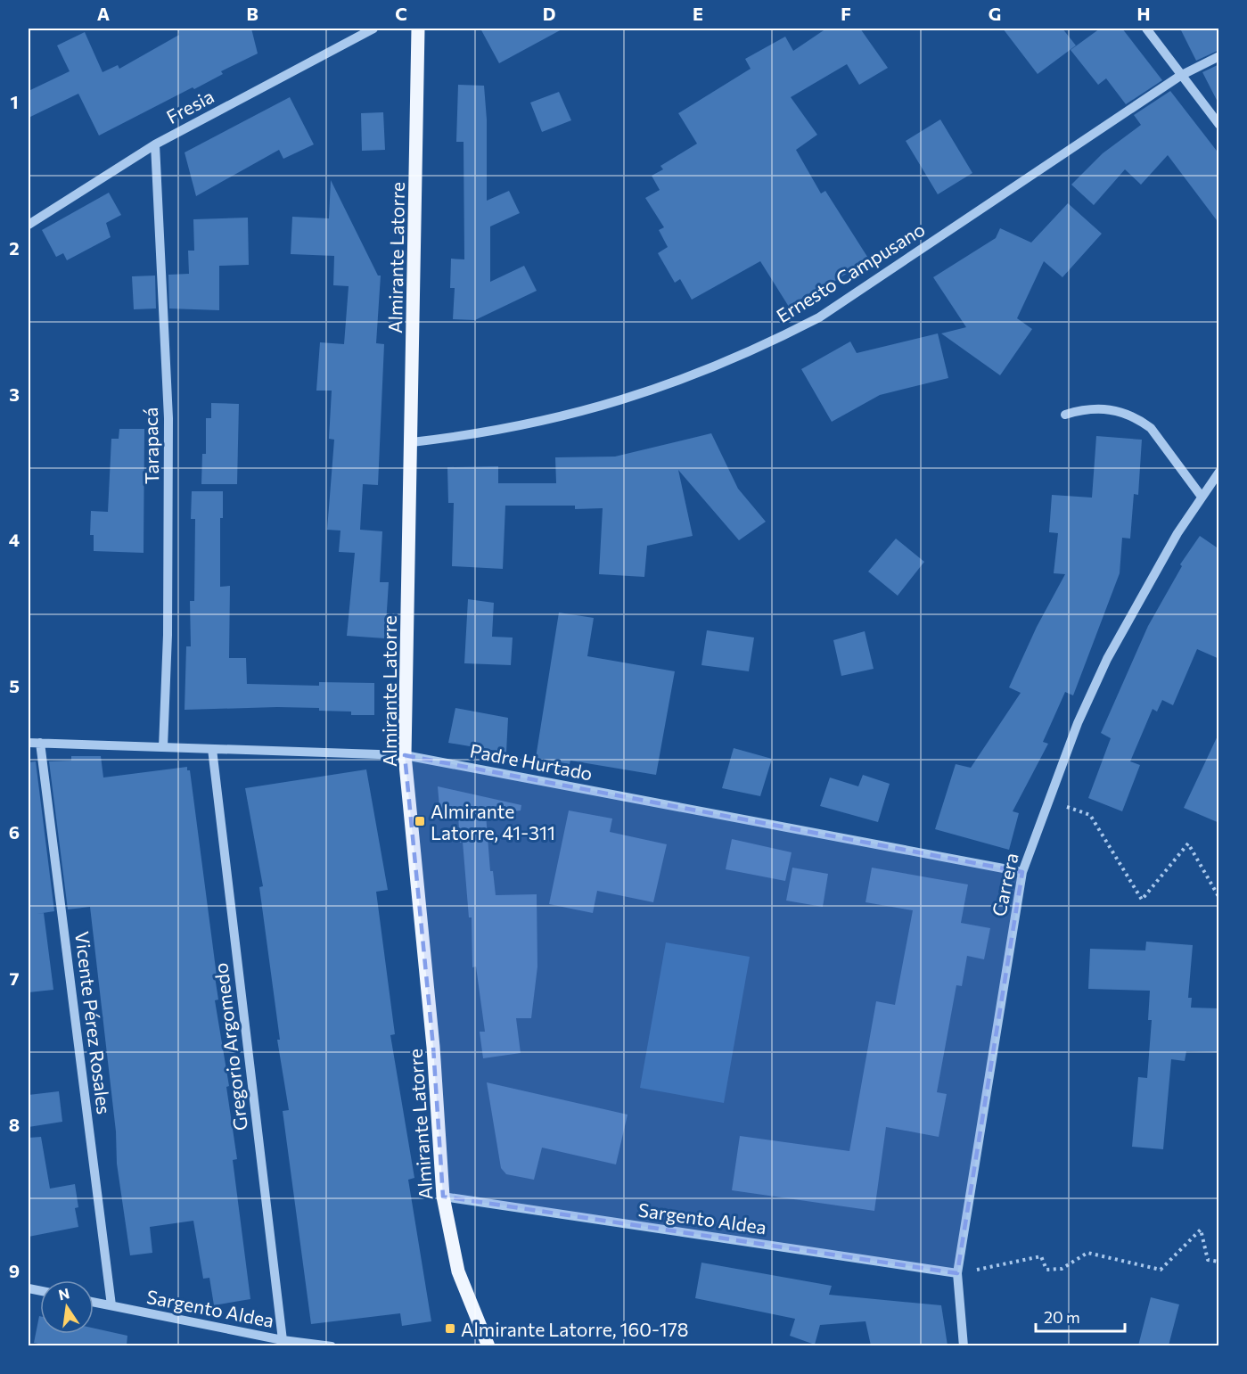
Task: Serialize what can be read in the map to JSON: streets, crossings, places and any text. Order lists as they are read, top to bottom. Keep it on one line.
{"streets":{"main road":["Almirante Latorre"],"street":["Fresia","Ernesto Campusano","Tarapacá","Padre Hurtado","Carrera","Vicente Pérez Rosales","Gregorio Argomedo","Sargento Aldea"]},"crossings":[["Fresia","Tarapacá"],["Almirante Latorre","Ernesto Campusano"],["Almirante Latorre","Padre Hurtado"],["Almirante Latorre","Sargento Aldea"],["Tarapacá","Padre Hurtado"],["Padre Hurtado","Carrera"],["Padre Hurtado","Vicente Pérez Rosales"],["Padre Hurtado","Gregorio Argomedo"],["Carrera","Sargento Aldea"],["Vicente Pérez Rosales","Sargento Aldea"],["Gregorio Argomedo","Sargento Aldea"]],"places":{"transit":["Almirante Latorre, 41-311","Almirante Latorre, 160-178"]},"scale_bar":"20 m","north":"top","grid":{"columns":["A","B","C","D","E","F","G","H"],"rows":["1","2","3","4","5","6","7","8","9"]}}
